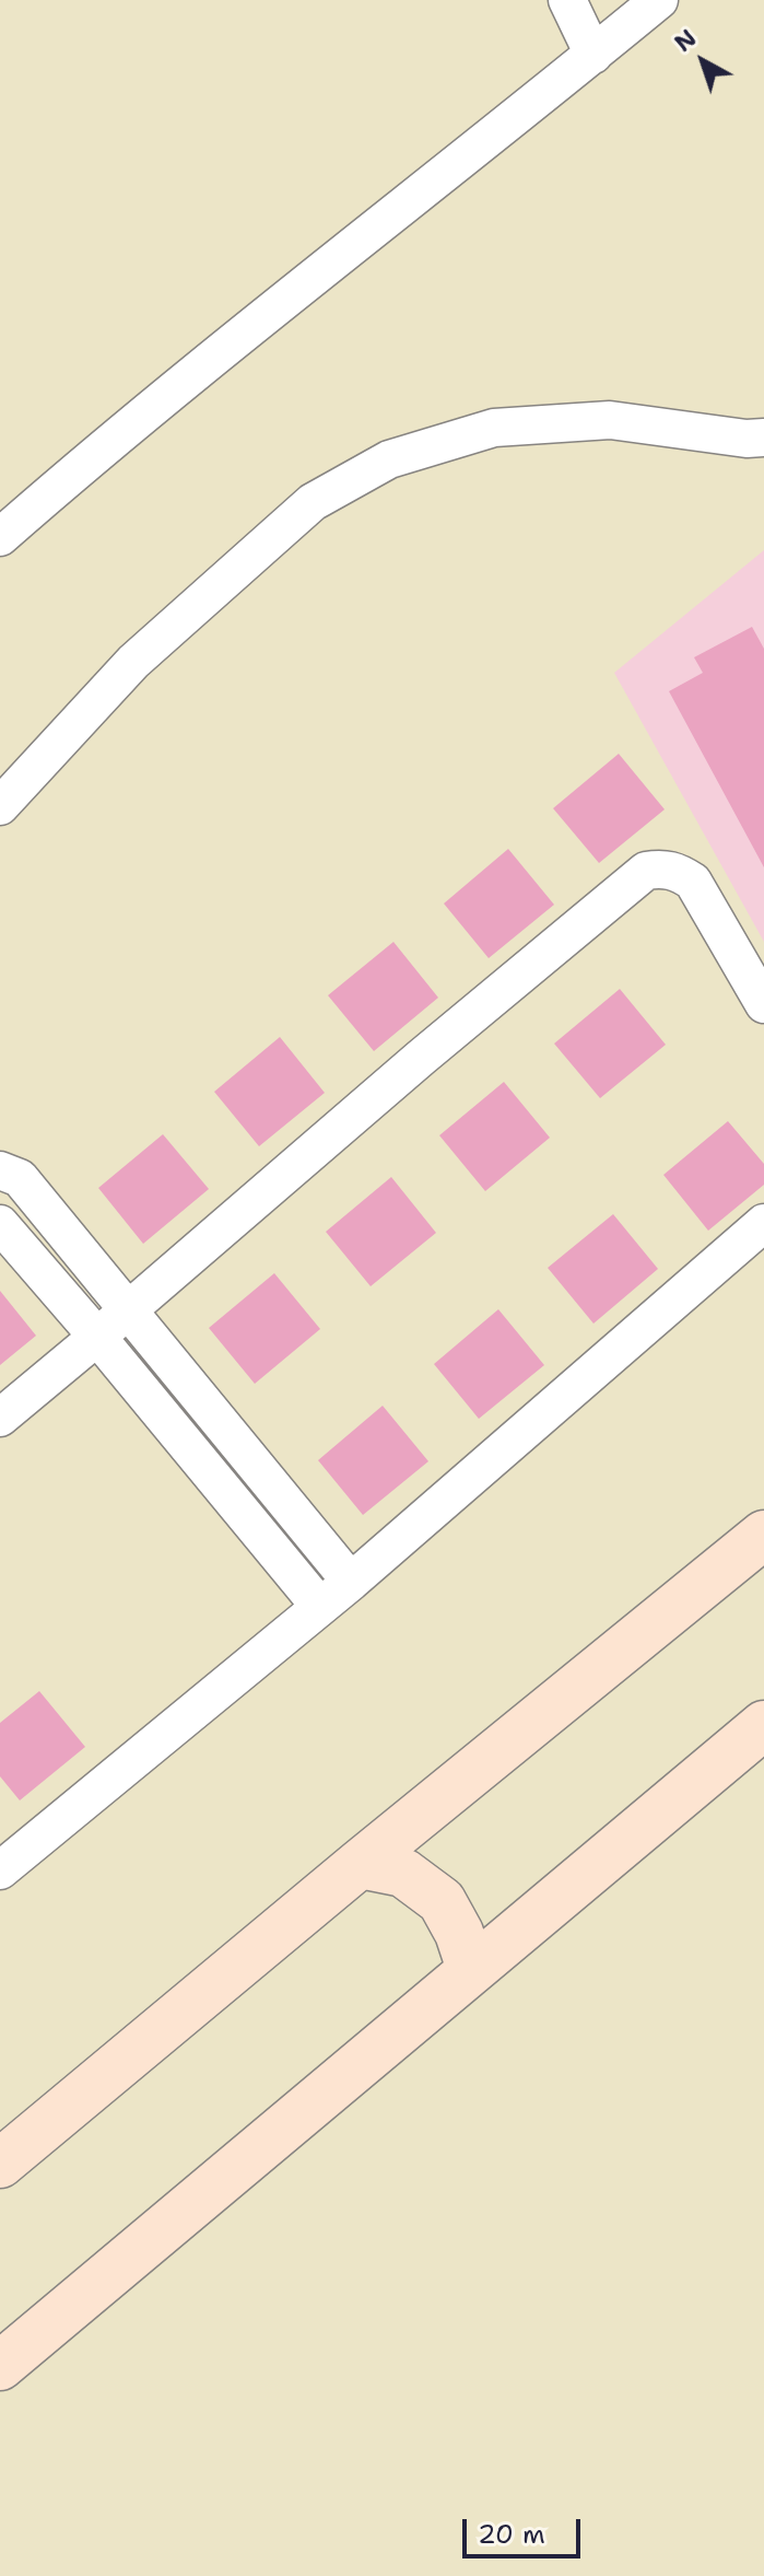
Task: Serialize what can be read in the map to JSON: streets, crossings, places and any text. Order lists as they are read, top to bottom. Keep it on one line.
{"scale_bar":"20 m","north":"top left"}
